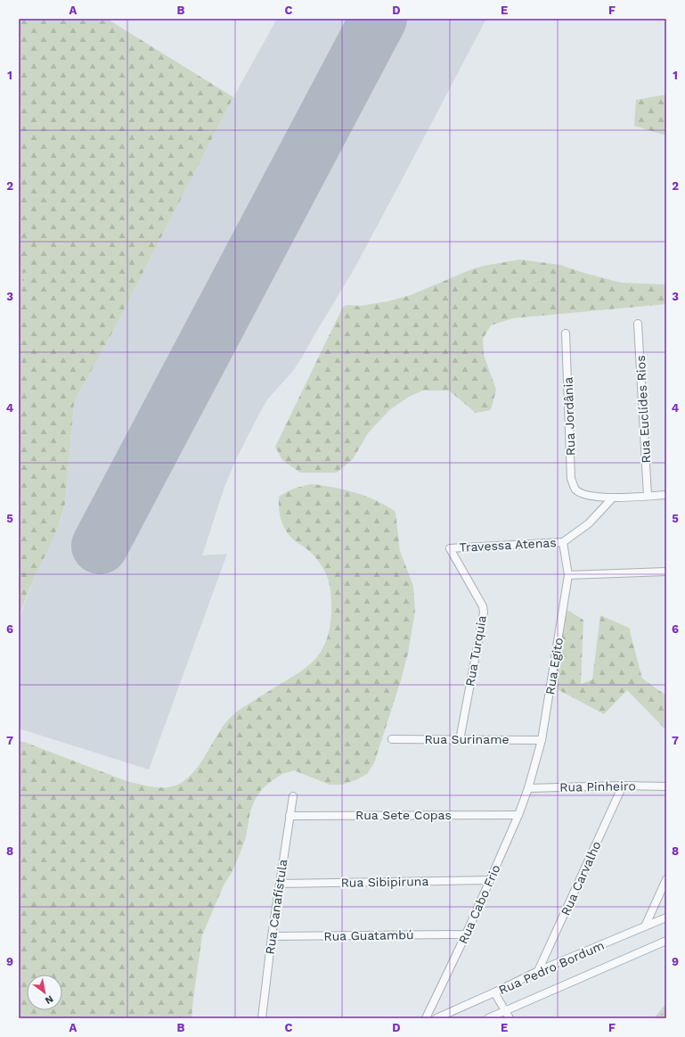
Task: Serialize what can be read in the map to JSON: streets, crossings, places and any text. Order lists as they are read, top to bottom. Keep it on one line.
{"streets":{"street":["Rua Euclídes Rios","Rua Jordânia","Travessa Atenas","Rua Turquia","Rua Egito","Rua Suriname","Rua Pinheiro","Rua Sete Copas","Rua Carvalho","Rua Sibipiruna","Rua Cabo Frio","Rua Canafístula","Rua Guatambú","Rua Pedro Bordum"]},"crossings":[["Rua Jordânia","Travessa Atenas"],["Travessa Atenas","Rua Turquia"],["Travessa Atenas","Rua Egito"],["Rua Turquia","Rua Suriname"],["Rua Egito","Rua Suriname"],["Rua Egito","Rua Pinheiro"],["Rua Egito","Rua Cabo Frio"],["Rua Pinheiro","Rua Carvalho"],["Rua Pinheiro","Rua Cabo Frio"],["Rua Sete Copas","Rua Cabo Frio"],["Rua Sete Copas","Rua Canafístula"],["Rua Carvalho","Rua Pedro Bordum"],["Rua Sibipiruna","Rua Cabo Frio"],["Rua Sibipiruna","Rua Canafístula"],["Rua Cabo Frio","Rua Guatambú"],["Rua Canafístula","Rua Guatambú"]],"north":"bottom right","grid":{"columns":["A","B","C","D","E","F"],"rows":["1","2","3","4","5","6","7","8","9"]}}
